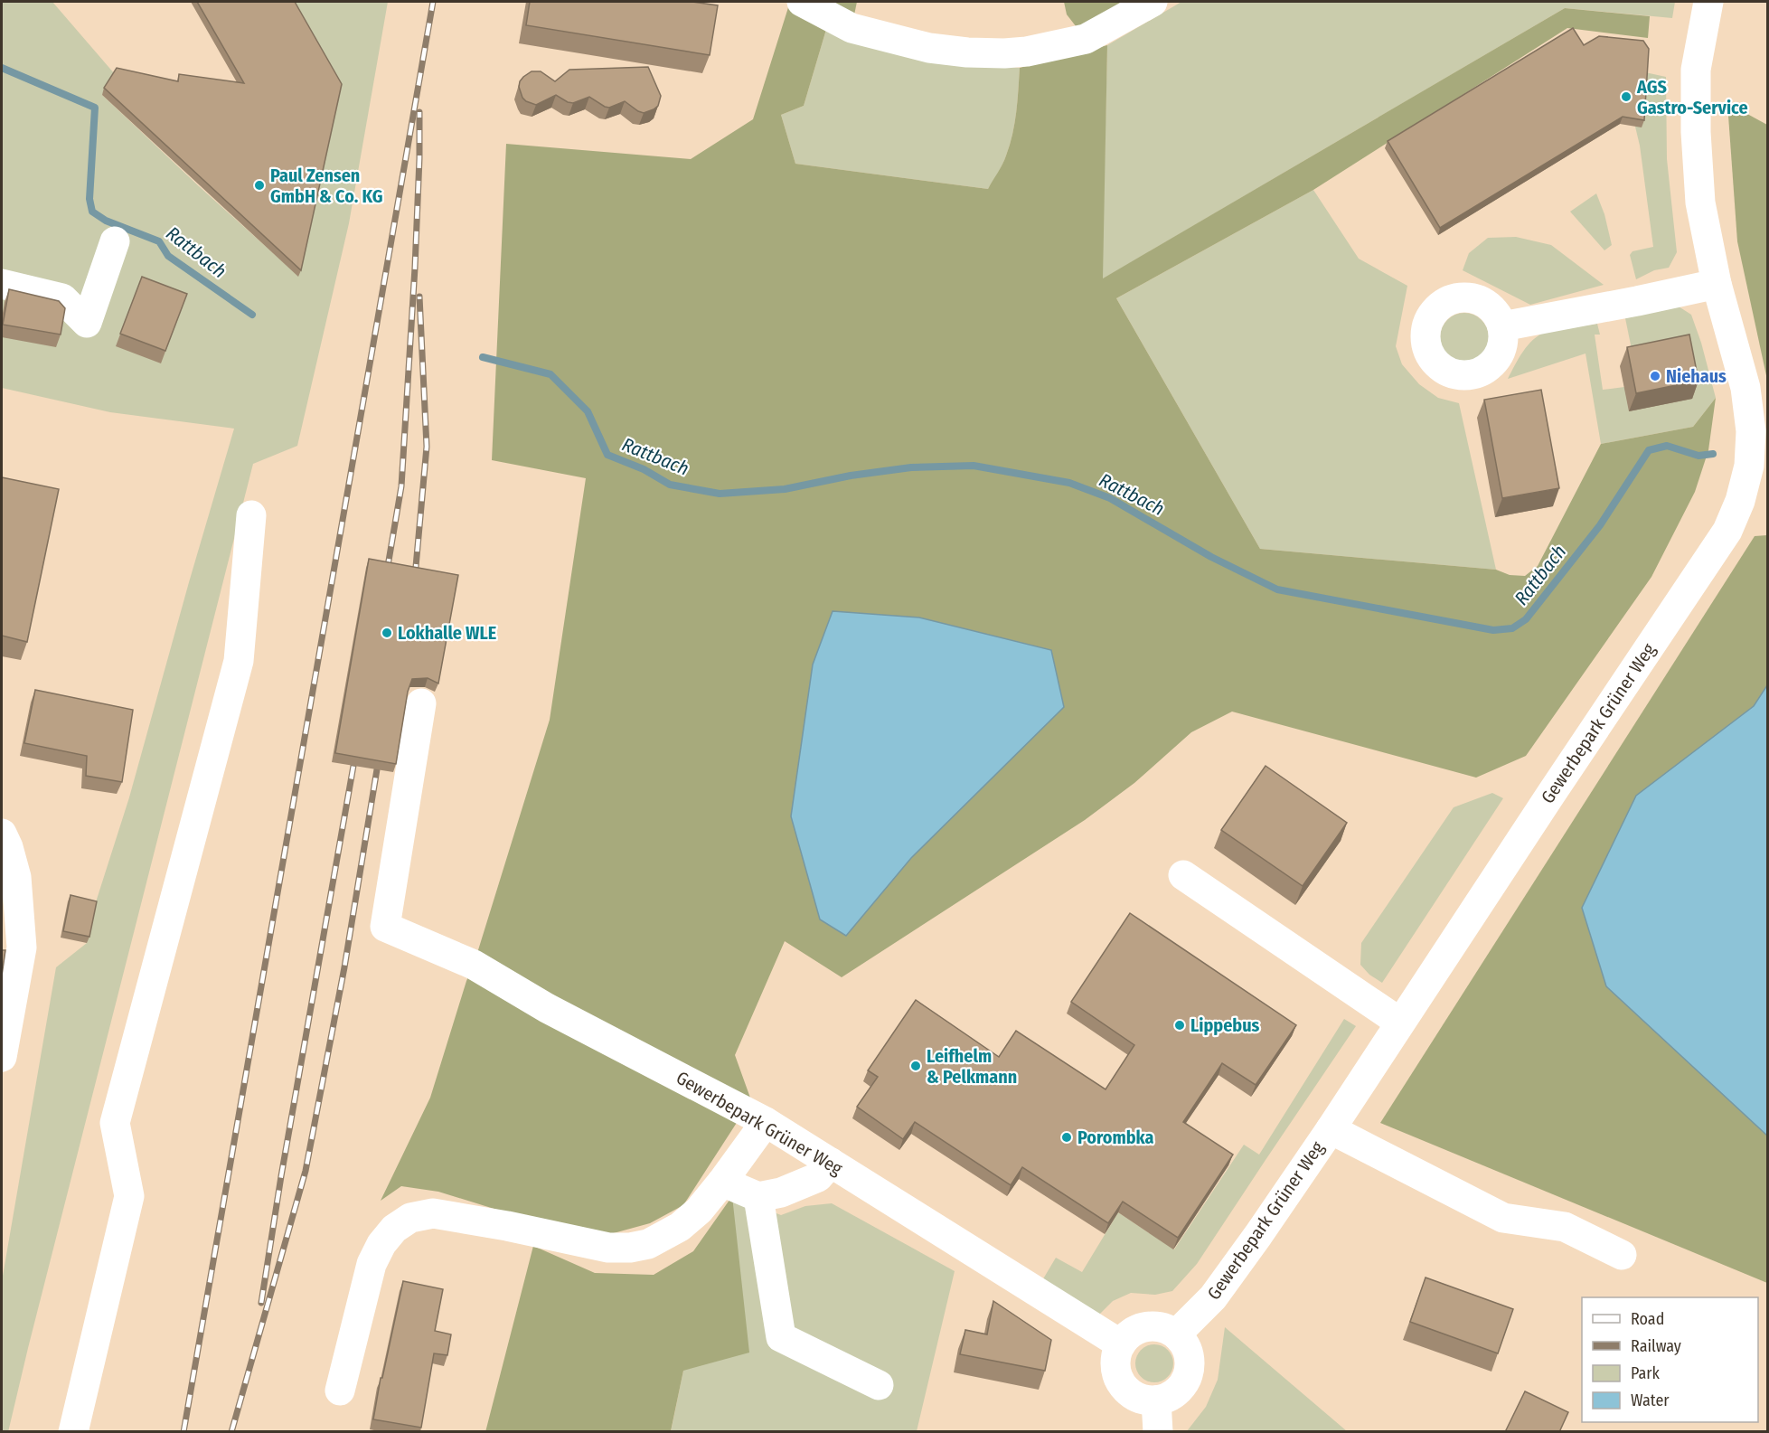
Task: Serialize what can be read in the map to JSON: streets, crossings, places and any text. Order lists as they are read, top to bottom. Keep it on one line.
{"streets":{"street":["Gewerbepark Grüner Weg"]},"water":["Rattbach"],"places":["AGS Gastro-Service","Paul Zensen GmbH & Co. KG","Niehaus","Lokhalle WLE","Lippebus","Leifhelm & Pelkmann","Porombka"],"legend":["Road","Railway","Park","Water"]}
